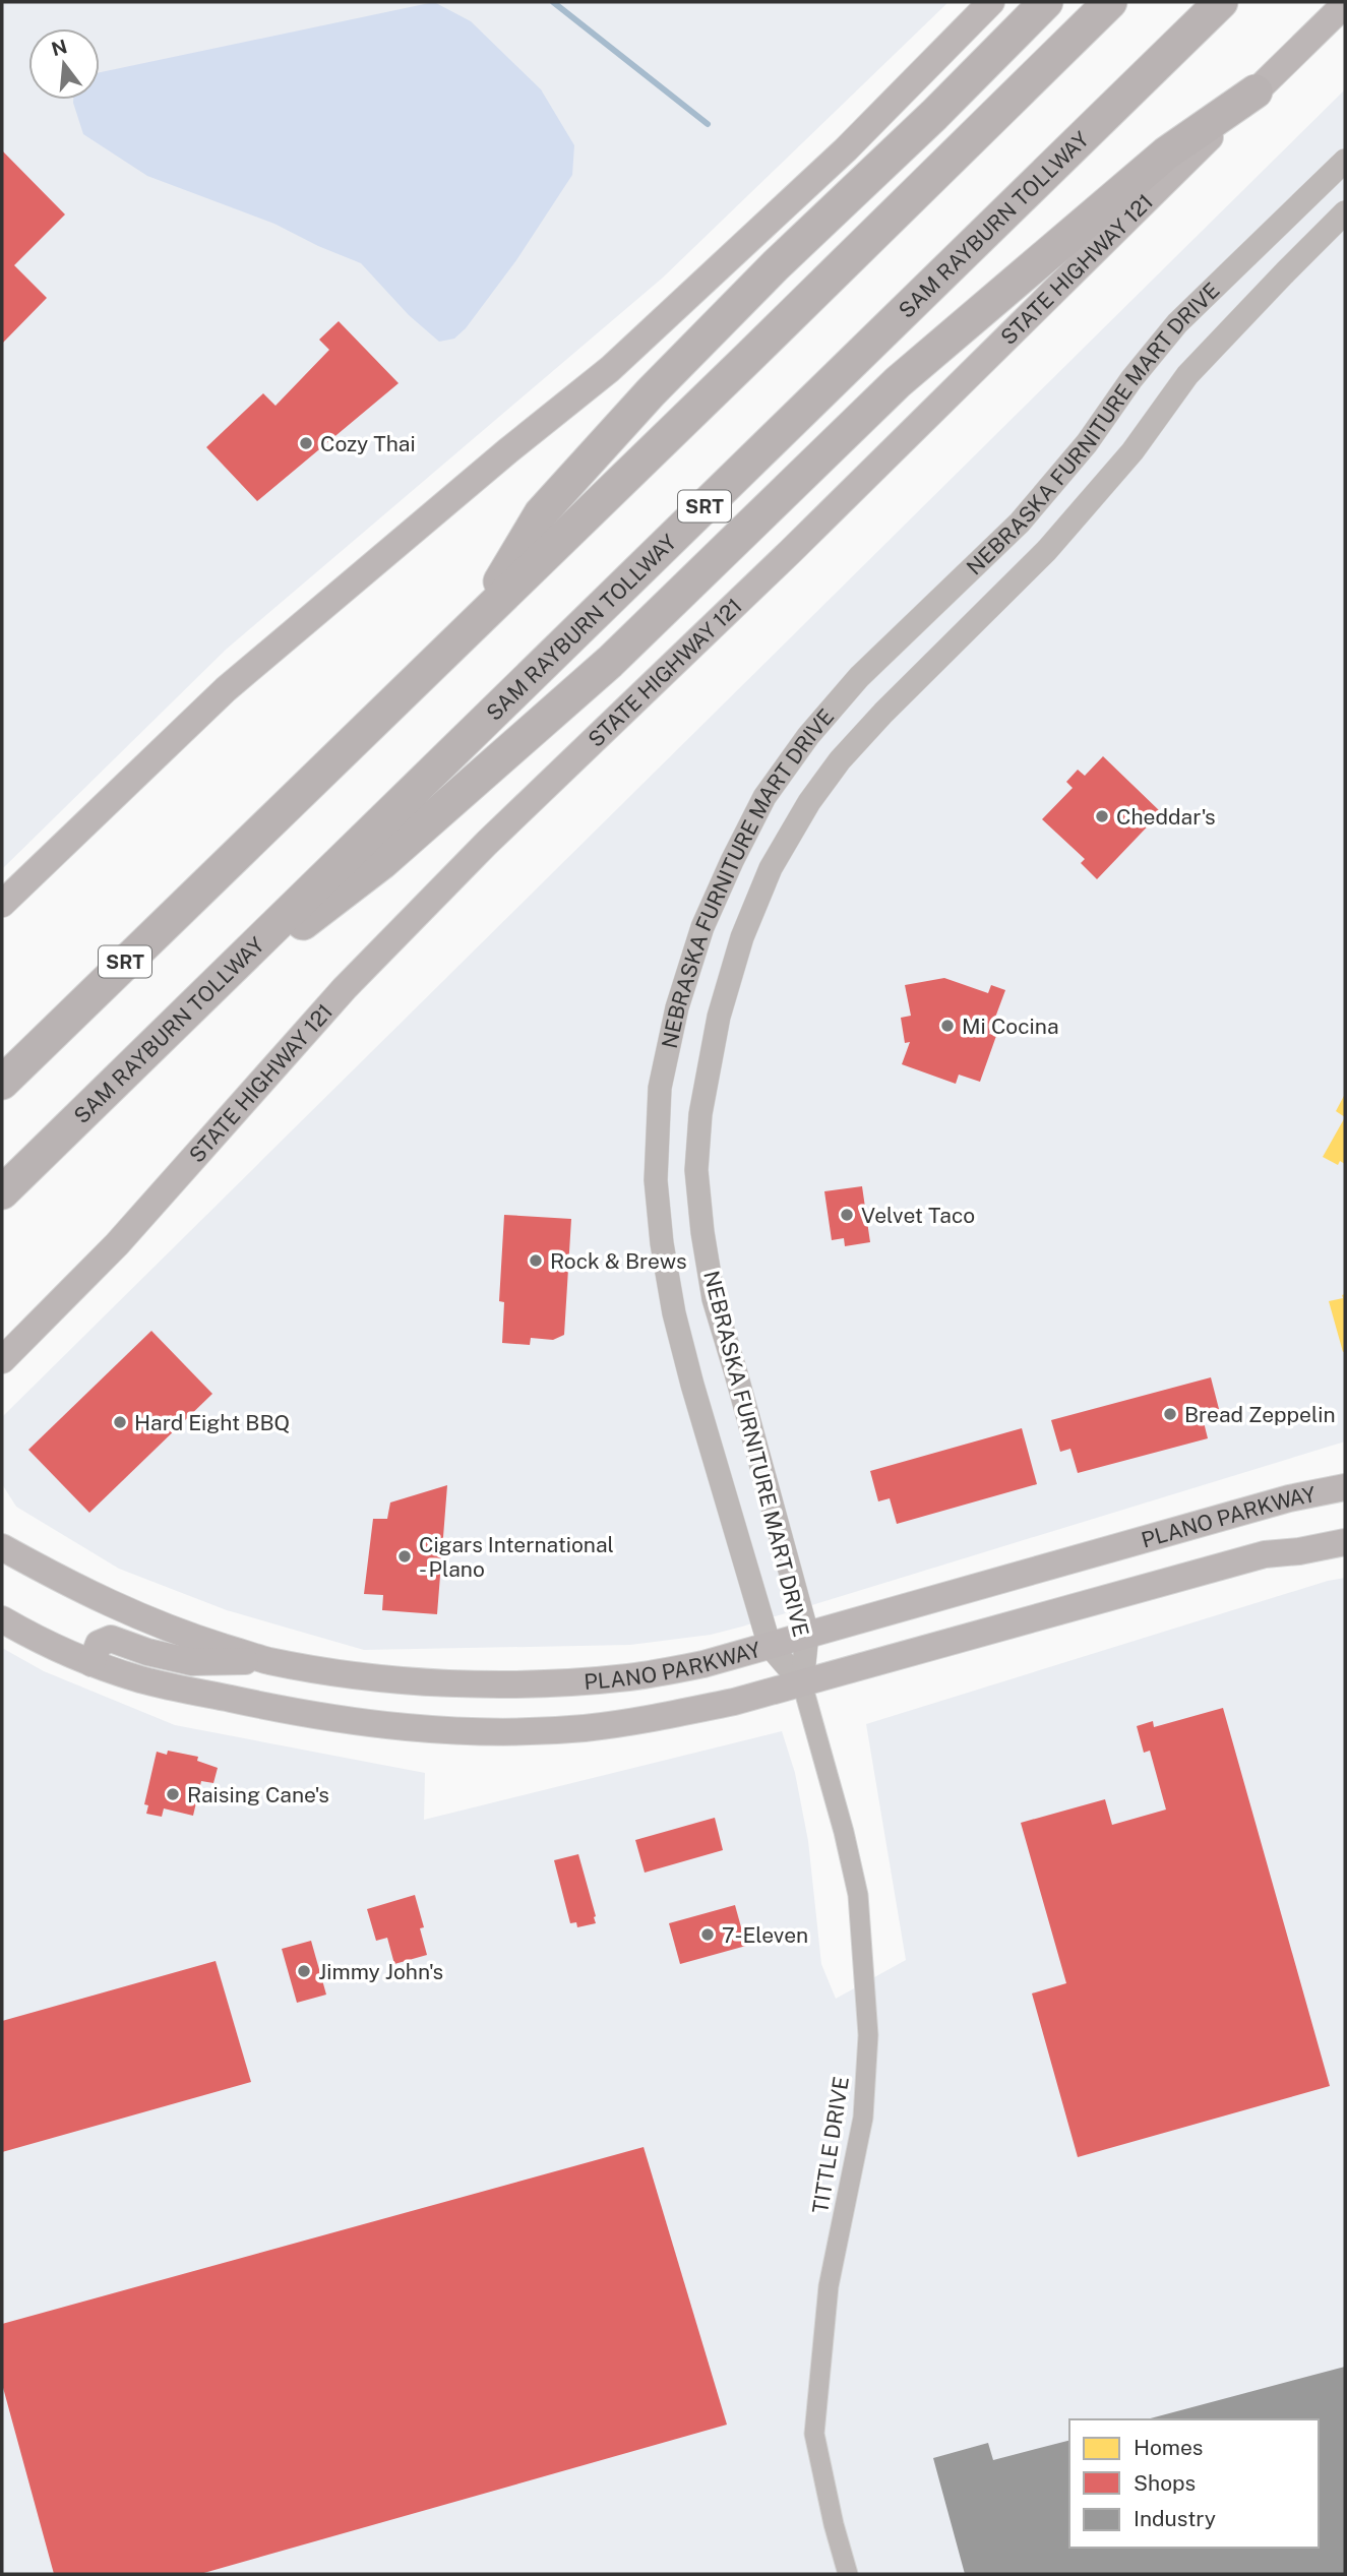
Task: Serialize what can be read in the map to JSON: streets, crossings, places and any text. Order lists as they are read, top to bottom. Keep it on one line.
{"streets":{"highway":["SAM RAYBURN TOLLWAY","SRT"],"main road":["STATE HIGHWAY 121","PLANO PARKWAY"],"street":["NEBRASKA FURNITURE MART DRIVE","TITTLE DRIVE"]},"crossings":[["NEBRASKA FURNITURE MART DRIVE","PLANO PARKWAY"],["NEBRASKA FURNITURE MART DRIVE","TITTLE DRIVE"],["PLANO PARKWAY","TITTLE DRIVE"]],"places":["Cozy Thai","Cheddar's","Mi Cocina","Velvet Taco","Rock & Brews","Bread Zeppelin","Hard Eight BBQ","Cigars International - Plano","Raising Cane's","7-Eleven","Jimmy John's"],"legend":["Homes","Shops","Industry"],"north":"top"}
